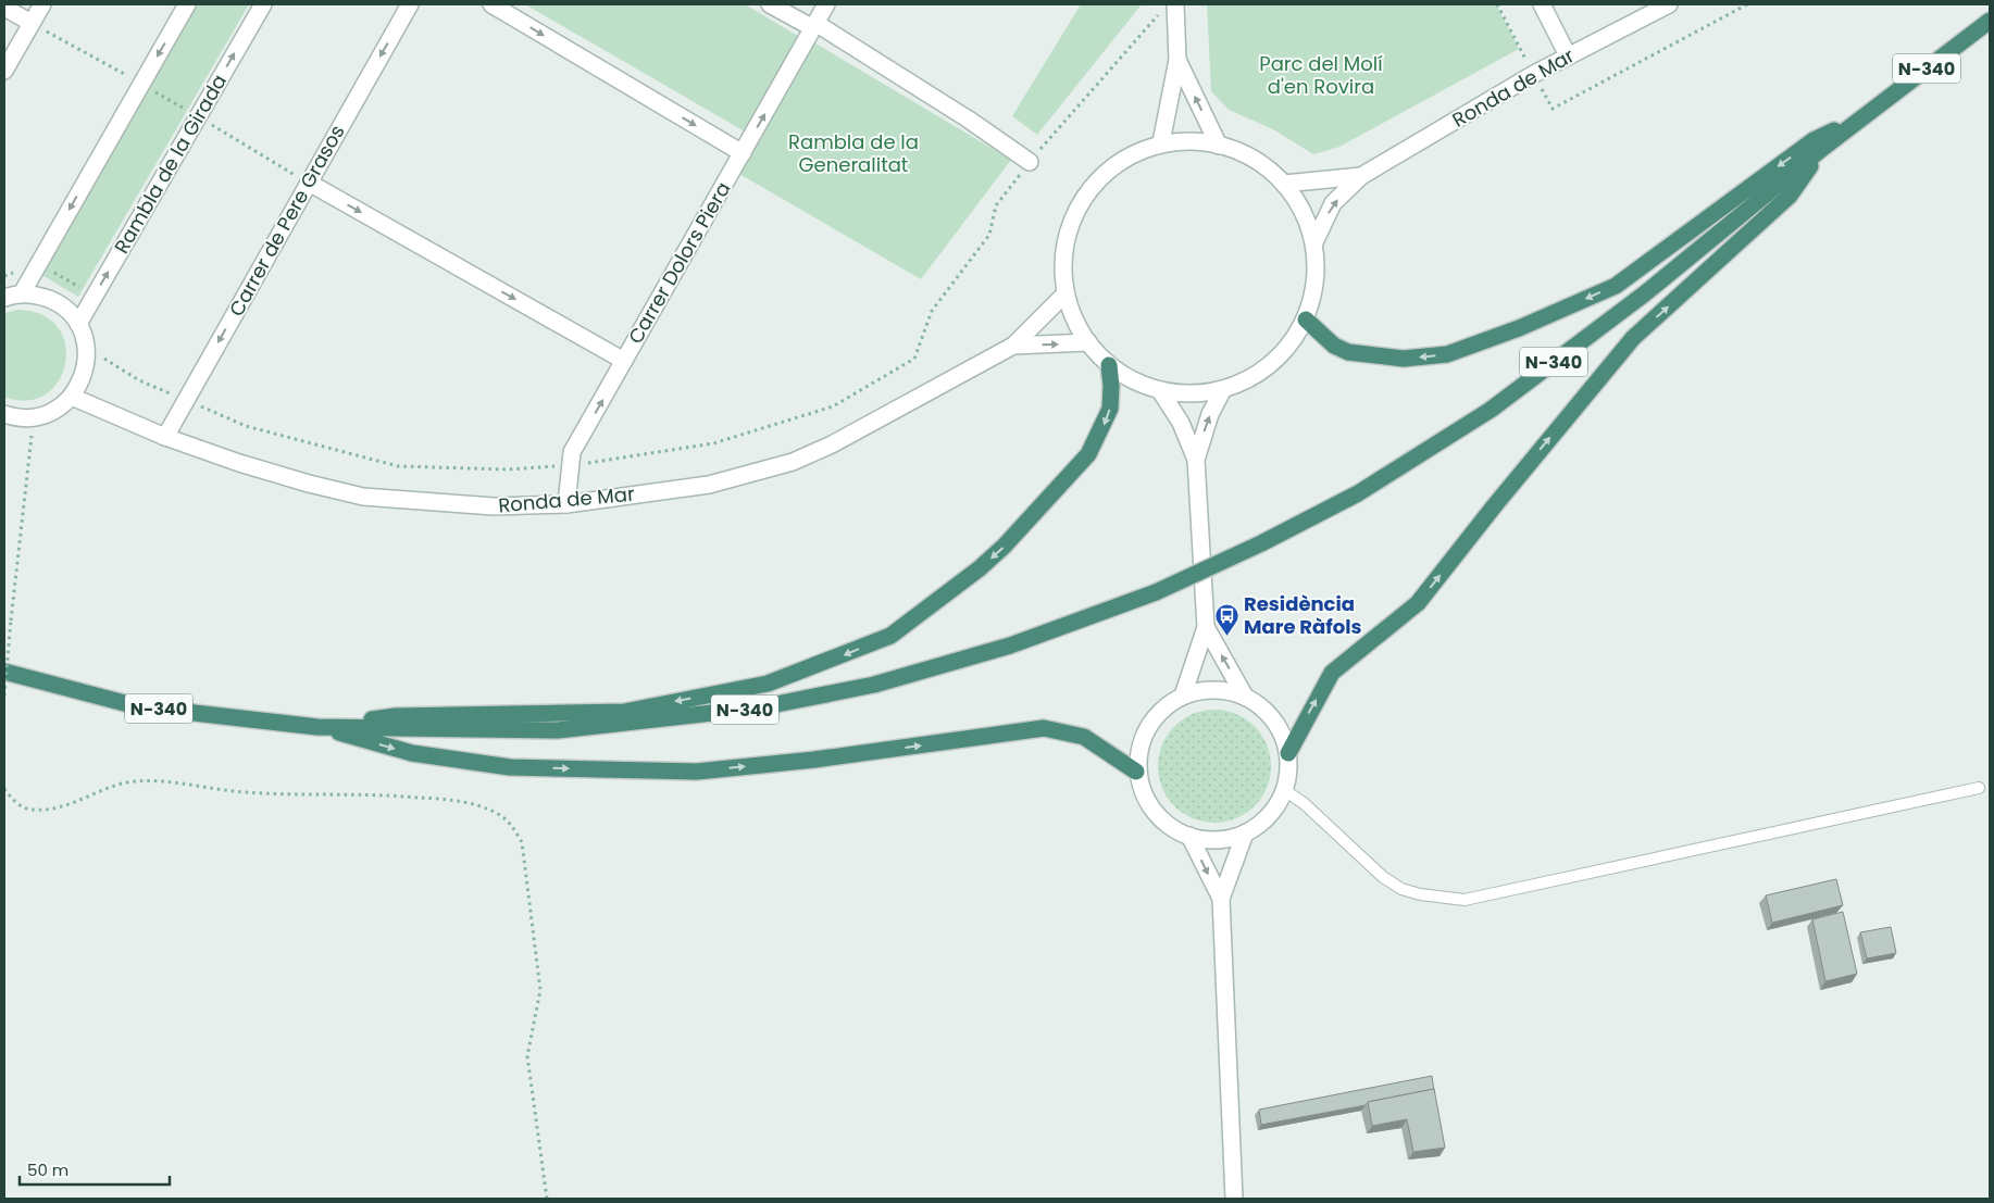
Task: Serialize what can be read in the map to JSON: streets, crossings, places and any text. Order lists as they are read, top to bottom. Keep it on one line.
{"streets":{"highway":["N-340"],"street":["Ronda de Mar","Rambla de la Girada","Carrer de Pere Grasos","Carrer Dolors Piera"]},"crossings":[["Ronda de Mar","Carrer de Pere Grasos"],["Ronda de Mar","Carrer Dolors Piera"]],"one_way":["Carrer de Pere Grasos","Carrer Dolors Piera"],"parks":["Parc del Molí d'en Rovira","Rambla de la Generalitat"],"places":{"bus stop":["Residència Mare Ràfols"]},"scale_bar":"50 m"}
